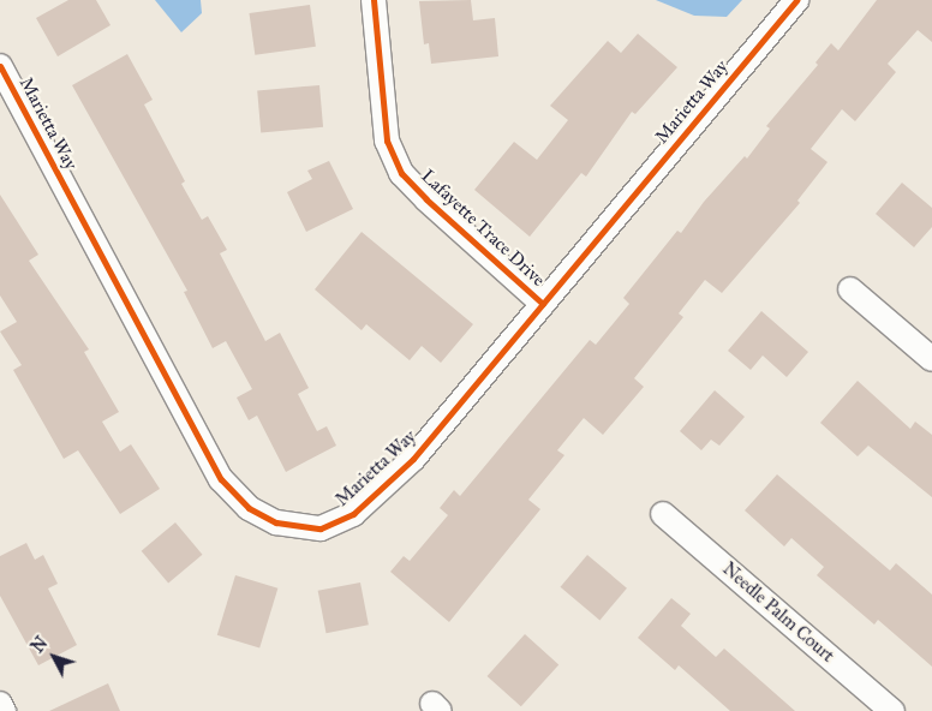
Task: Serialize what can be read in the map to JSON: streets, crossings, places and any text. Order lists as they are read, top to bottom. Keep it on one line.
{"streets":{"street":["Marietta Way","Lafayette Trace Drive","Needle Palm Court"]},"crossings":[["Marietta Way","Lafayette Trace Drive"]],"north":"top left"}
